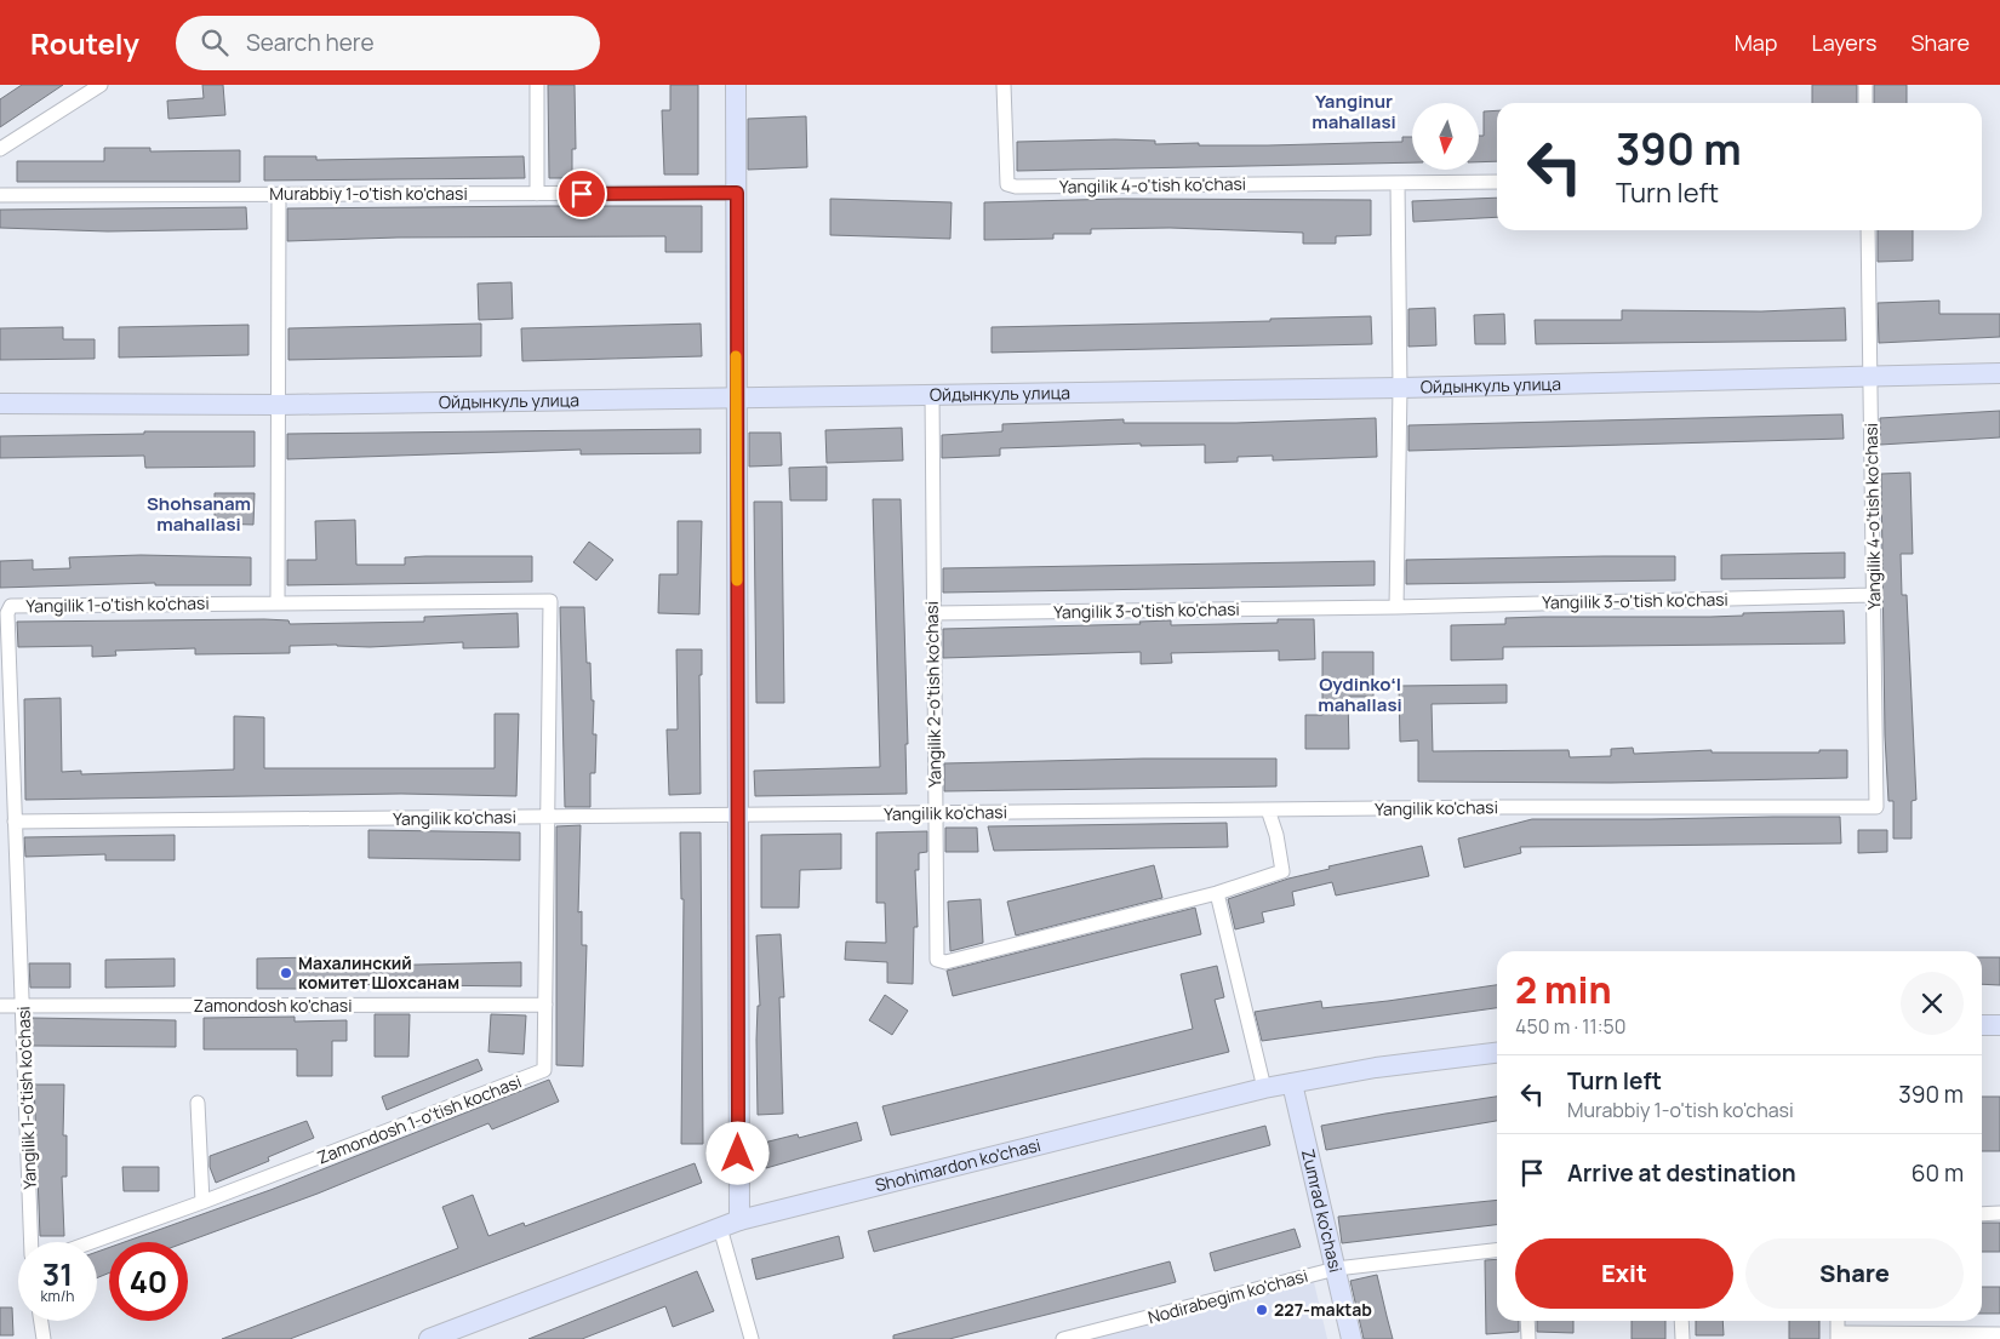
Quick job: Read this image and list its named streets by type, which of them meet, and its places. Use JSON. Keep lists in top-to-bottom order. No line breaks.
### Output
{"streets":{"street":["Yangilik 4-o'tish ko'chasi","Murabbiy 1-o'tish ko'chasi","Ойдынкуль улица","Yangilik 3-o'tish ko'chasi","Yangilik 1-o'tish ko'chasi","Yangilik 2-o'tish ko'chasi","Yangilik ko'chasi","Zamondosh ko'chasi","Zamondosh 1-o'tish kochasi","Shohimardon ko'chasi","Zumrad ko'chasi","Nodirabegim ko'chasi"]},"crossings":[["Yangilik 4-o'tish ko'chasi","Ойдынкуль улица"],["Yangilik 4-o'tish ko'chasi","Yangilik 3-o'tish ko'chasi"],["Yangilik 4-o'tish ko'chasi","Yangilik ko'chasi"],["Ойдынкуль улица","Yangilik 2-o'tish ko'chasi"],["Yangilik 3-o'tish ko'chasi","Yangilik 2-o'tish ko'chasi"],["Yangilik 1-o'tish ko'chasi","Yangilik ko'chasi"],["Yangilik 1-o'tish ko'chasi","Zamondosh ko'chasi"],["Yangilik 1-o'tish ko'chasi","Zamondosh 1-o'tish kochasi"],["Yangilik 2-o'tish ko'chasi","Yangilik ko'chasi"],["Yangilik ko'chasi","Zamondosh 1-o'tish kochasi"],["Zamondosh ko'chasi","Zamondosh 1-o'tish kochasi"],["Shohimardon ko'chasi","Zumrad ko'chasi"],["Zumrad ko'chasi","Nodirabegim ko'chasi"]],"districts":["Yanginur mahallasi","Shohsanam mahallasi","Oydinkoʻl mahallasi"],"places":["Махалинский комитет Шохcанам","227-maktab"],"north":"bottom","page":{"header":"Routely","search":"Search here","nav":["Map","Layers","Share"],"turn":["390 m","Turn left"],"heading":["2 min","450 m · 11:50"],"list":[{"name":"Turn left","note":"Murabbiy 1-o'tish ko'chasi","value":"390 m"},{"name":"Arrive at destination","value":"60 m"}],"buttons":["Exit","Share"],"speed":"31 km/h","limit":"40"}}
